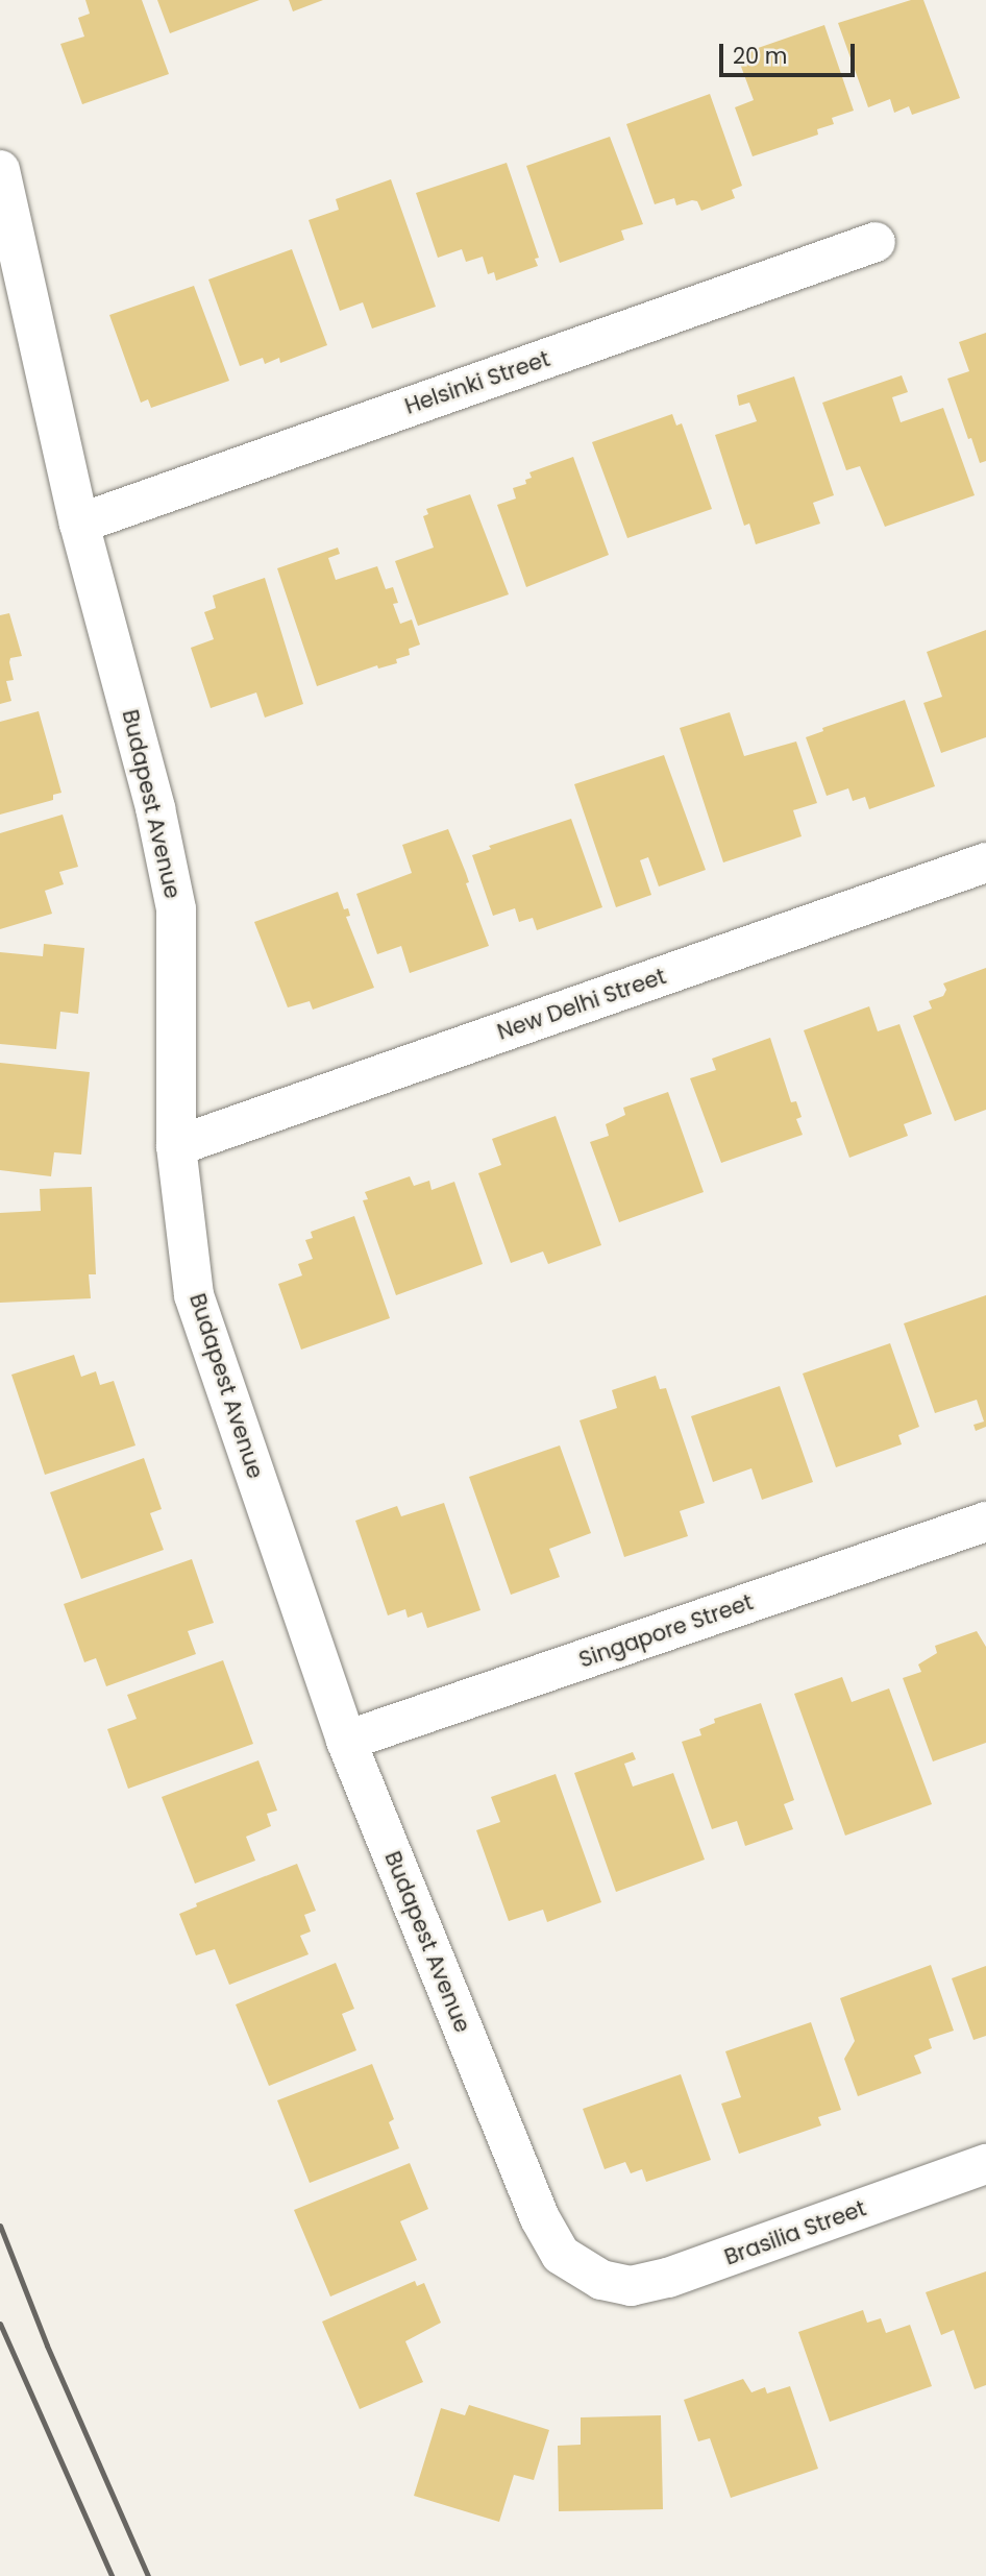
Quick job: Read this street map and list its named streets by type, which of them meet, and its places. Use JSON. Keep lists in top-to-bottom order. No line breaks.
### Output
{"streets":{"street":["Helsinki Street","Budapest Avenue","New Delhi Street","Singapore Street","Brasilia Street"]},"crossings":[["Helsinki Street","Budapest Avenue"],["Budapest Avenue","New Delhi Street"],["Budapest Avenue","Singapore Street"],["Budapest Avenue","Brasilia Street"]],"scale_bar":"20 m"}
